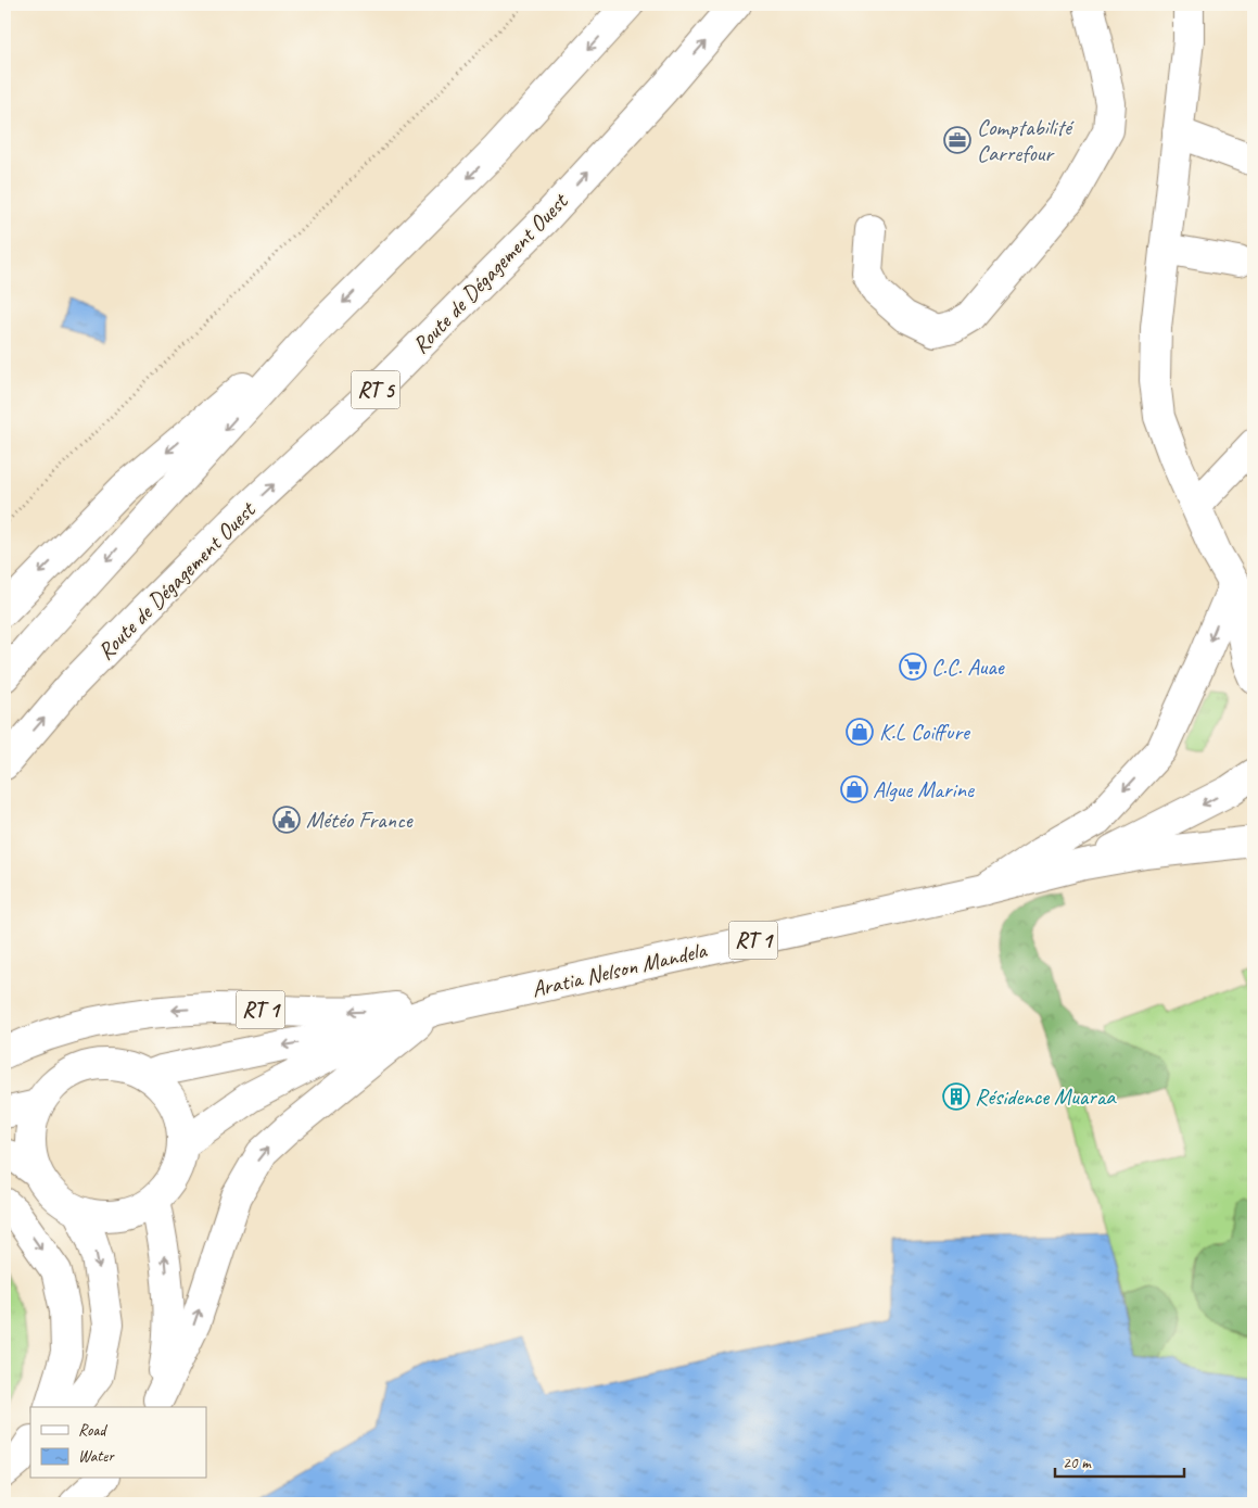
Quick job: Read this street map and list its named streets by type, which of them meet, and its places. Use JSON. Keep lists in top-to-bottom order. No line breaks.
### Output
{"streets":{"main road":["Route de Dégagement Ouest","RT 5","RT 1","Aratia Nelson Mandela"]},"crossings":[["RT 1","Aratia Nelson Mandela"]],"places":{"office":["Comptabilité Carrefour"],"supermarket":["C.C. Auae"],"shop":["K.L Coiffure","Algue Marine"],"public building":["Météo France"],"building":["Résidence Muaraa"]},"legend":["Road","Water"],"scale_bar":"20 m"}
